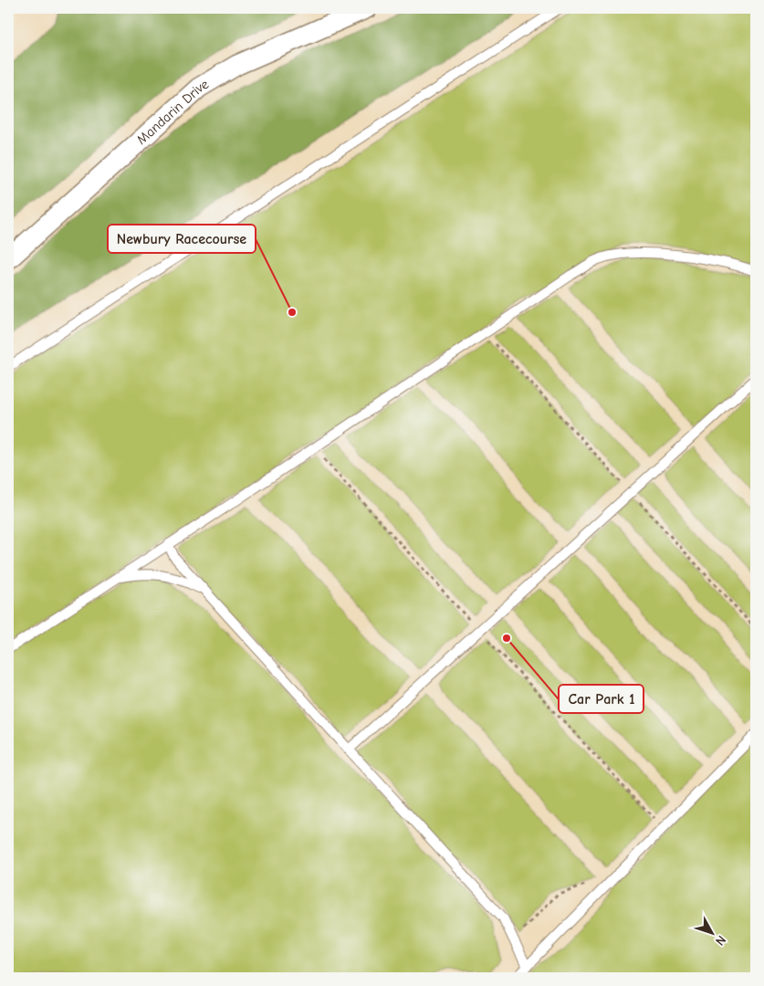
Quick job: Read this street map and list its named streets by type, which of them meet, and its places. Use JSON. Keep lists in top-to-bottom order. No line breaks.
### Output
{"streets":{"street":["Mandarin Drive"]},"places":["Newbury Racecourse","Car Park 1"],"north":"bottom right"}
